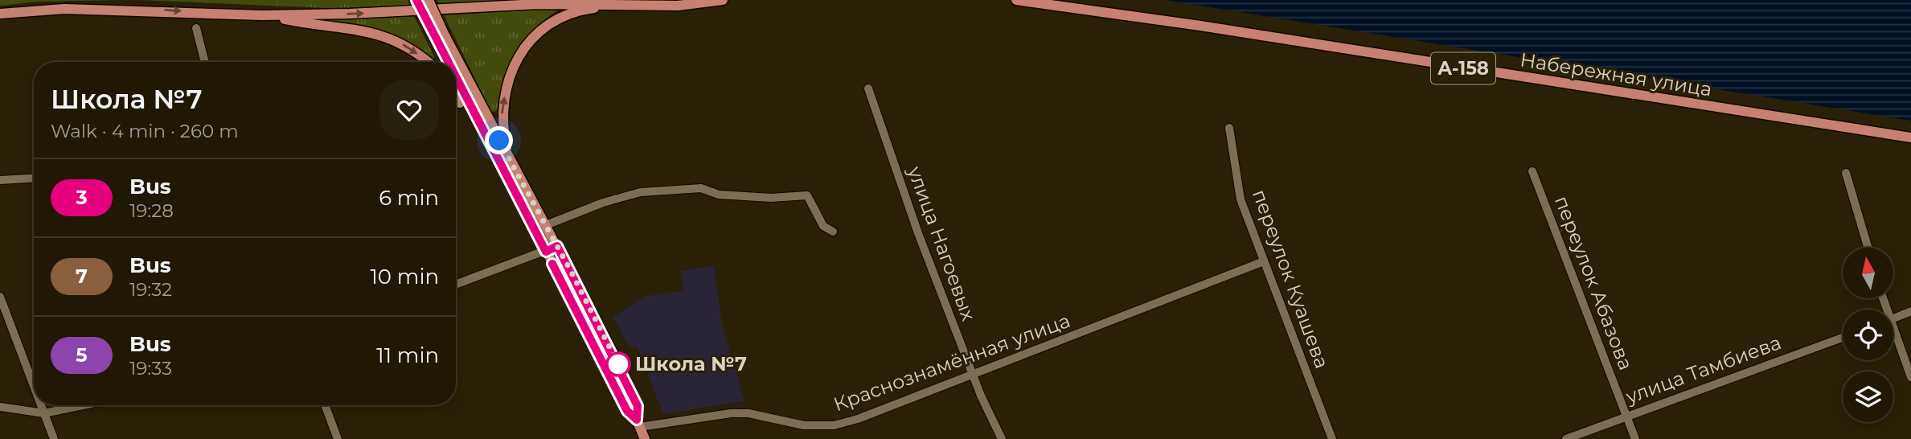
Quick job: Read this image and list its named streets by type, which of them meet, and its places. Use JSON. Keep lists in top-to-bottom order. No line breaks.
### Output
{"streets":{"main road":["А-158","Набережная улица"],"street":["улица Нагоевых","переулок Куашева","переулок Абазова","Краснознамённая улица","улица Тамбиева"]},"crossings":[["улица Нагоевых","Краснознамённая улица"],["переулок Куашева","Краснознамённая улица"],["переулок Абазова","улица Тамбиева"]],"places":["Школа №7"],"lines":["bus line 3"],"north":"top","page":{"heading":["Школа №7","Walk · 4 min · 260 m"],"list":[{"mark":"3","name":"Bus","note":"19:28","value":"6 min"},{"mark":"7","name":"Bus","note":"19:32","value":"10 min"},{"mark":"5","name":"Bus","note":"19:33","value":"11 min"}]}}
